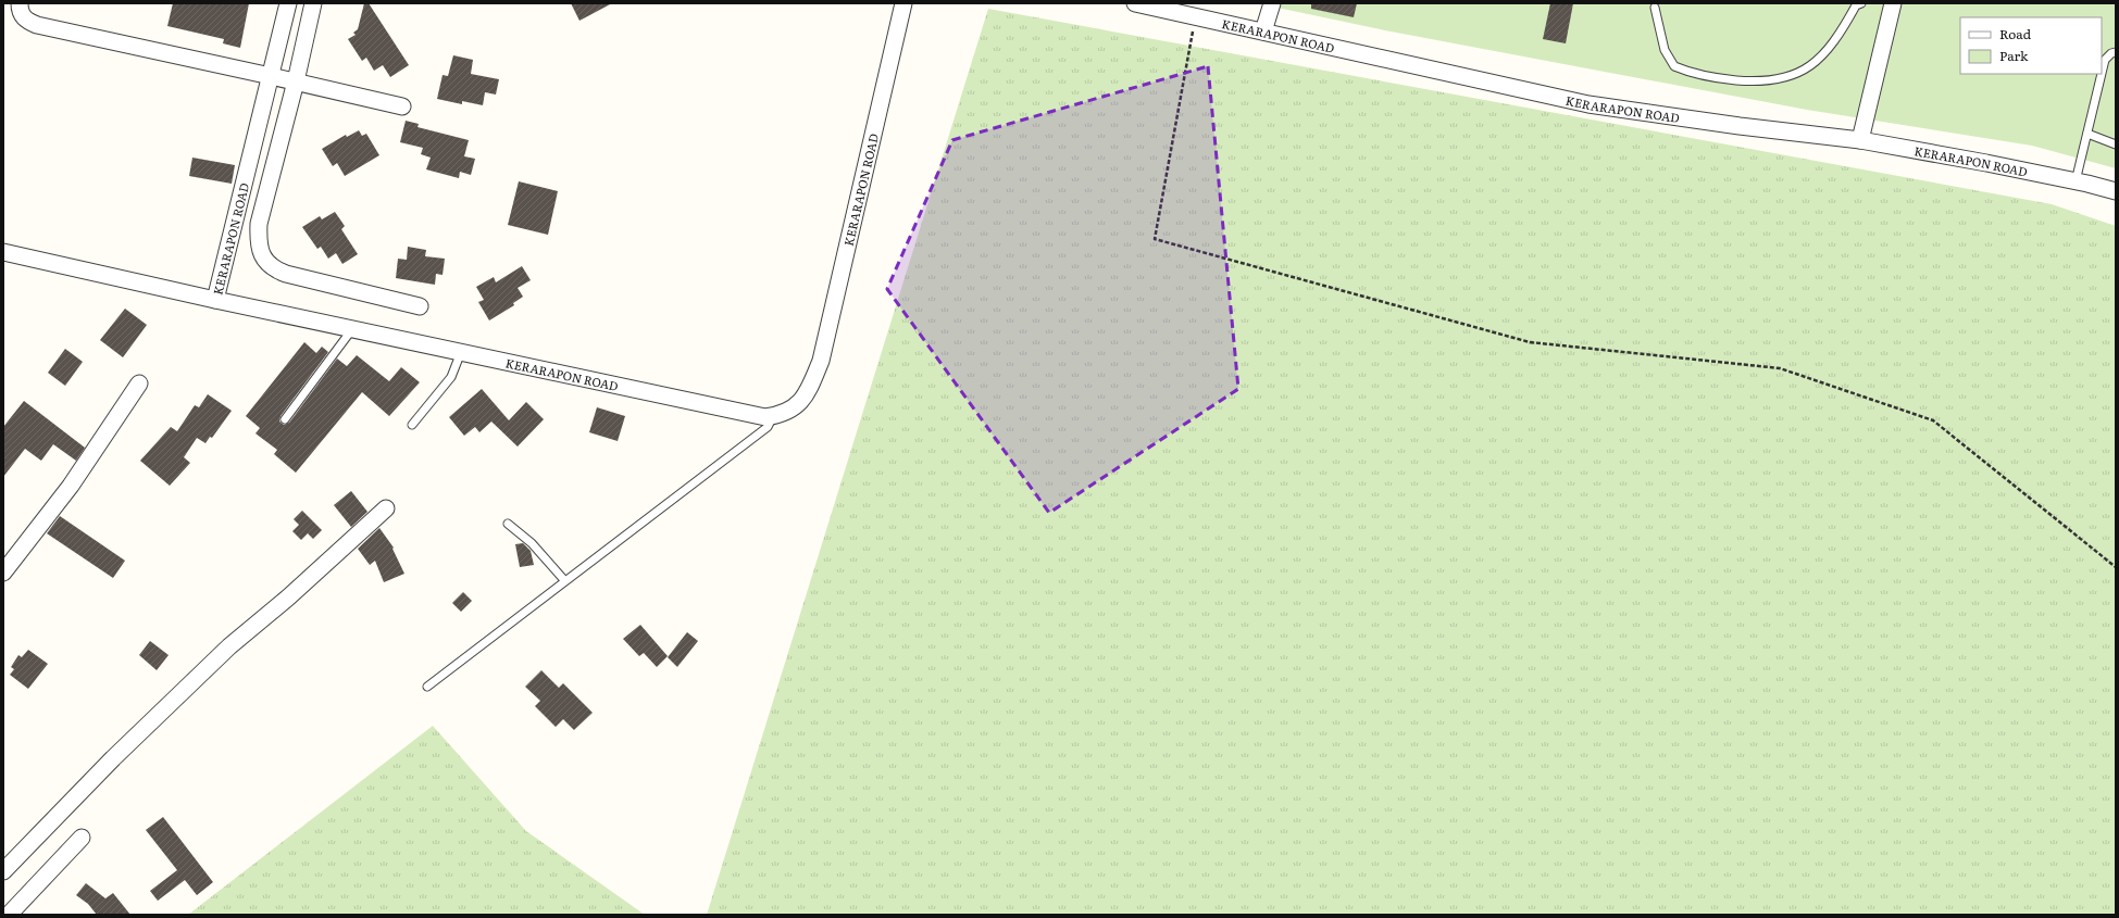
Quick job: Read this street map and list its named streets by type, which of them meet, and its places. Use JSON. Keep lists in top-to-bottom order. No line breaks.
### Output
{"streets":{"street":["KERARAPON ROAD"]},"legend":["Road","Park"]}
